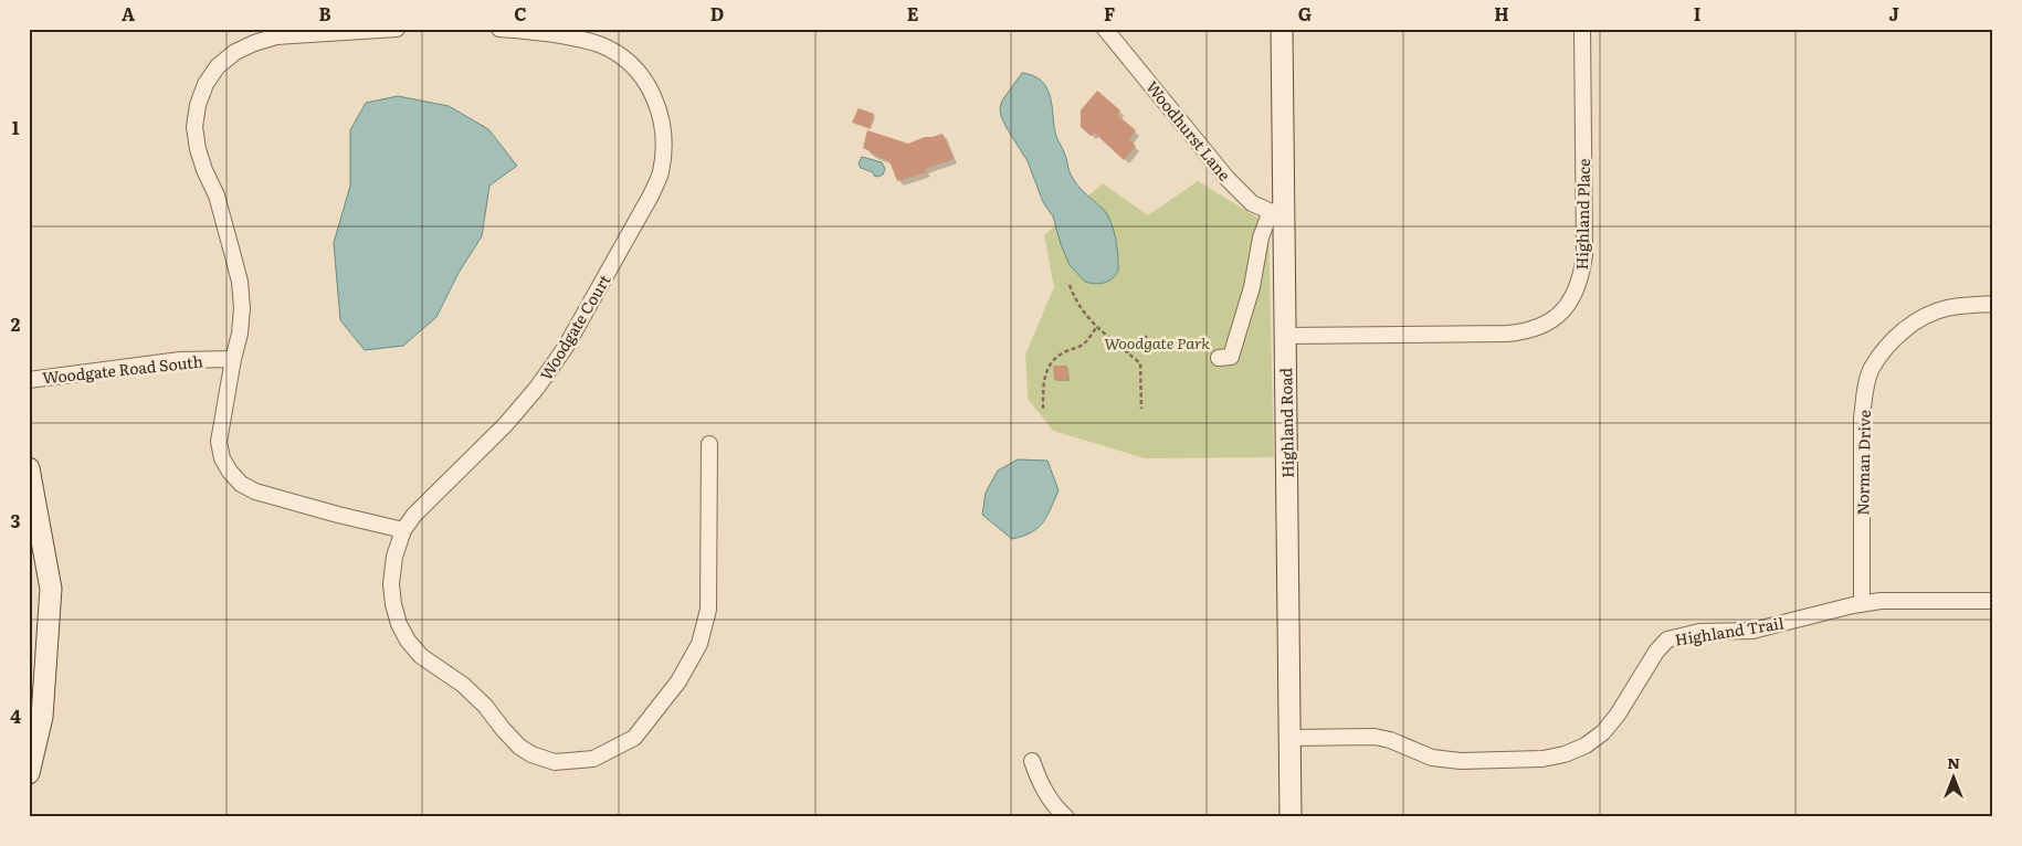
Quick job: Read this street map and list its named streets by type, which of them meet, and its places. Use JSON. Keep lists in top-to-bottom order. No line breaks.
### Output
{"streets":{"street":["Woodhurst Lane","Highland Place","Woodgate Court","Woodgate Road South","Highland Road","Norman Drive","Highland Trail"]},"crossings":[["Woodhurst Lane","Highland Road"],["Highland Place","Highland Road"],["Highland Road","Highland Trail"],["Norman Drive","Highland Trail"]],"parks":["Woodgate Park"],"north":"top","grid":{"columns":["A","B","C","D","E","F","G","H","I","J"],"rows":["1","2","3","4"]}}
